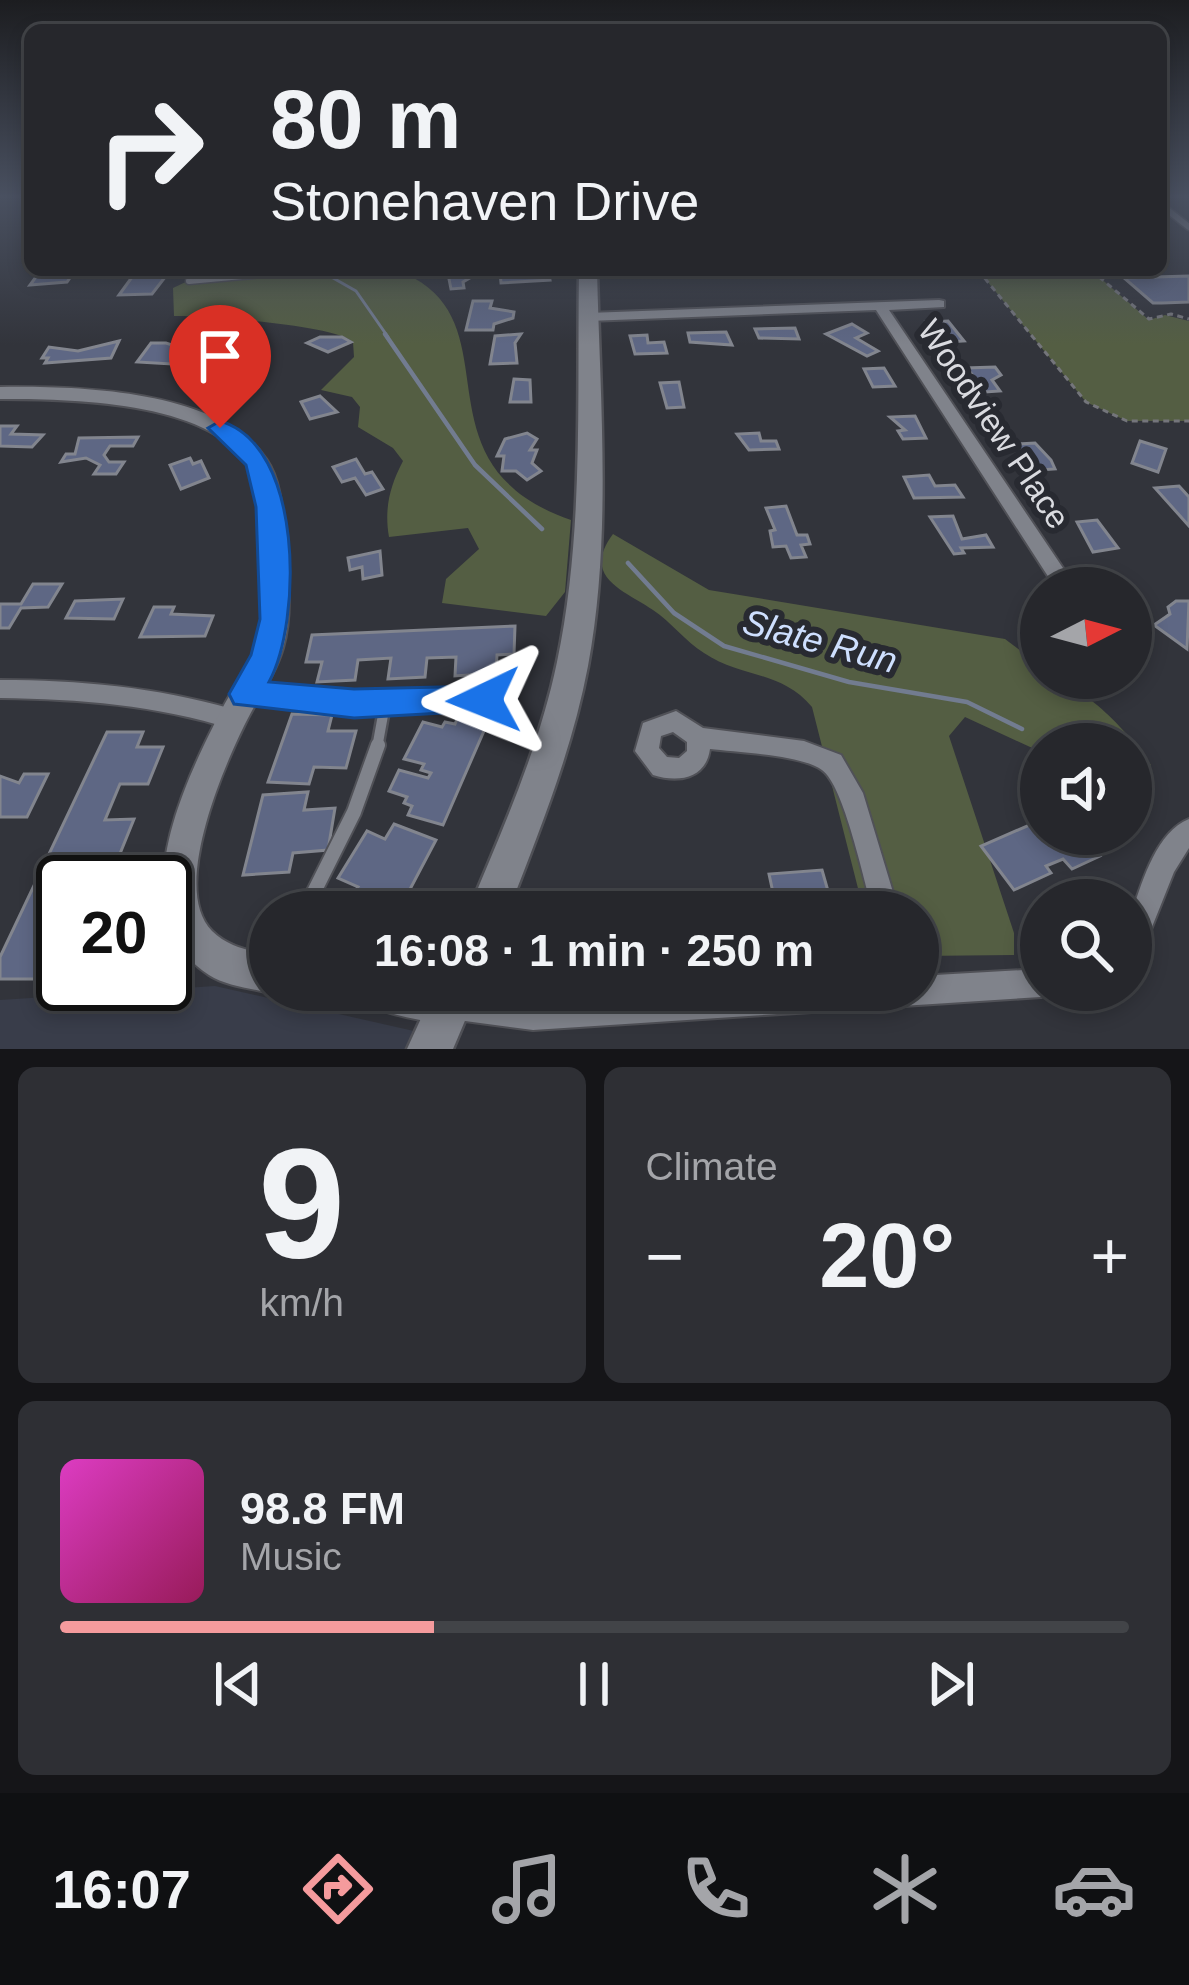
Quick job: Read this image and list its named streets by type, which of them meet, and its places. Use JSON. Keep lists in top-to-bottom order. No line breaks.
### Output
{"streets":{"street":["Woodview Place"]},"water":["Slate Run"],"north":"right","page":{"turn":["80 m","Stonehaven Drive"],"limit":"20","trip":"16:08 · 1 min · 250 m","tile":[["9","km/h"],"Climate"],"heat":["−","20°","+"],"song":["98.8 FM","Music"],"tabs":"16:07"}}
